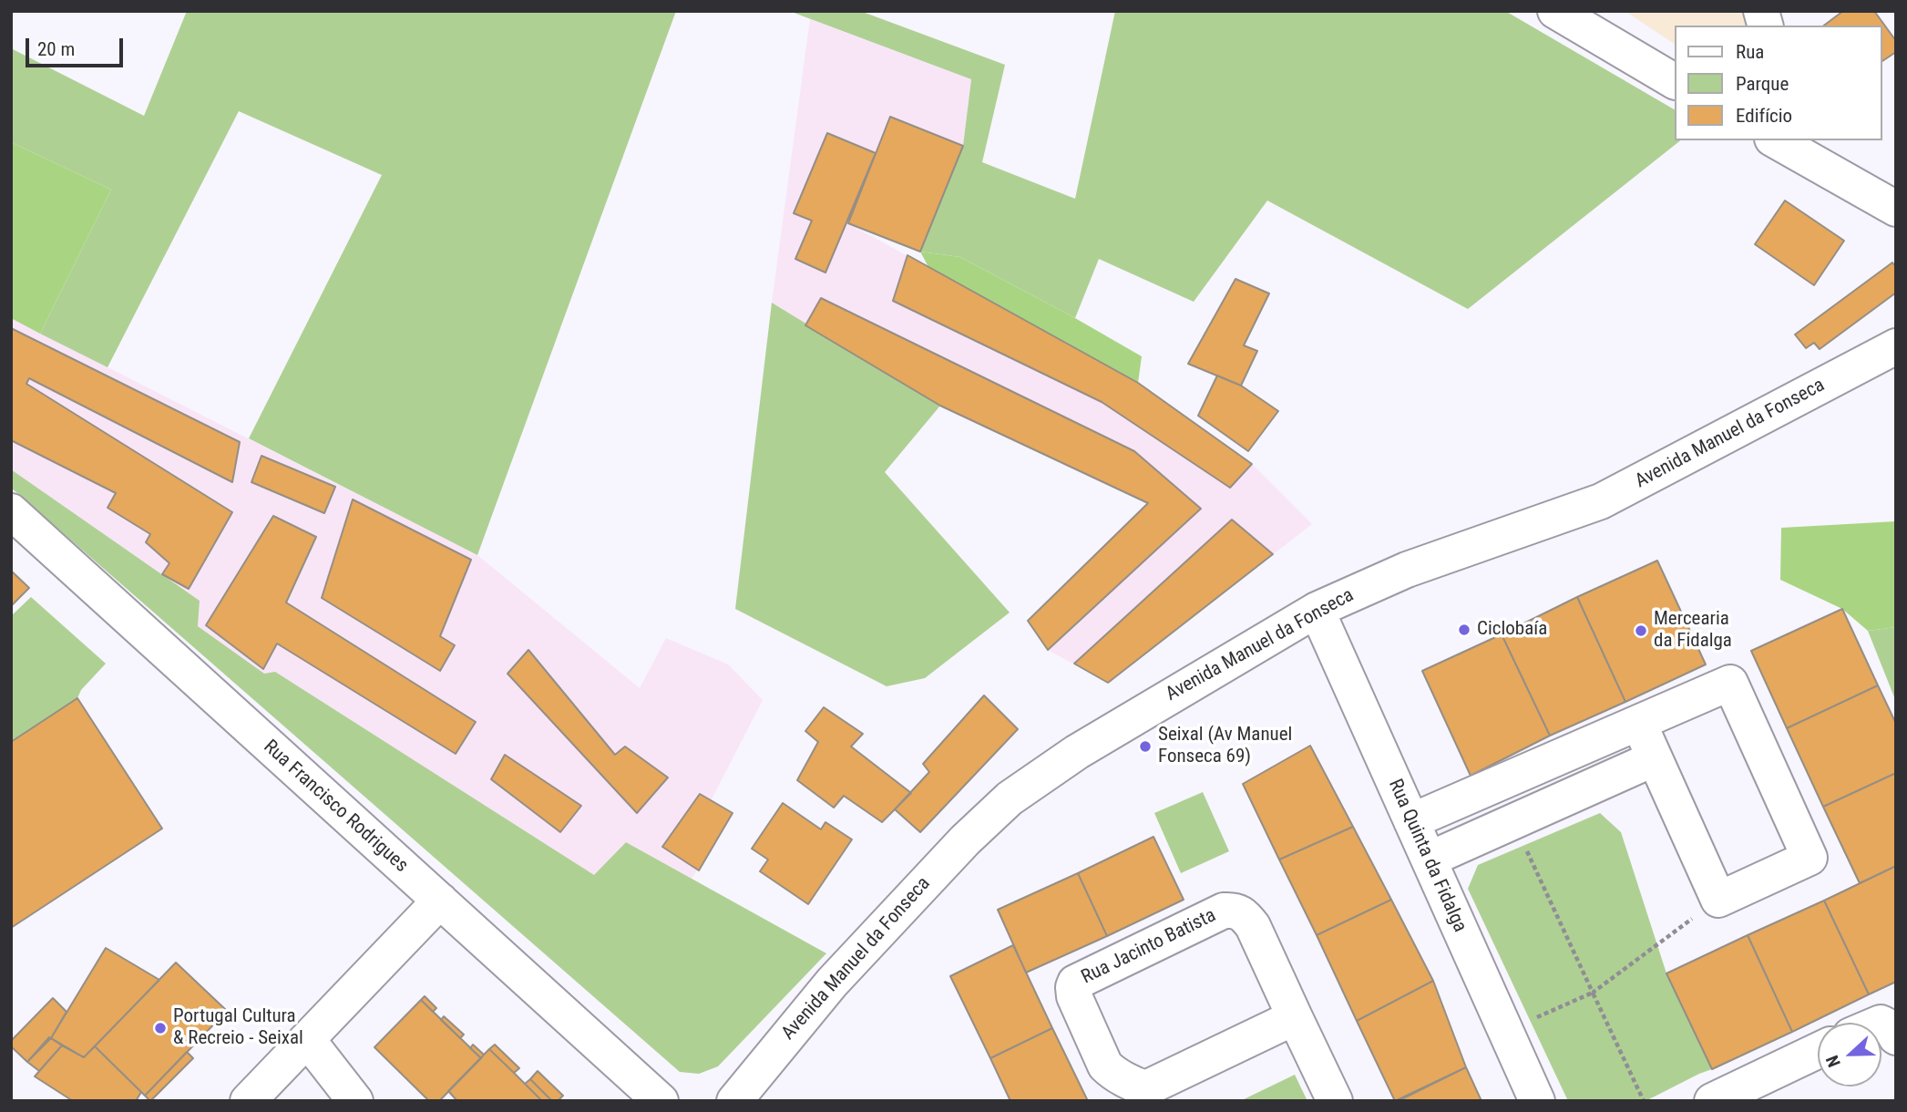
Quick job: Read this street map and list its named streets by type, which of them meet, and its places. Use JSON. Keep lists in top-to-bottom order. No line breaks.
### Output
{"streets":{"street":["Avenida Manuel da Fonseca","Rua Francisco Rodrigues","Rua Quinta da Fidalga","Rua Jacinto Batista"]},"crossings":[["Avenida Manuel da Fonseca","Rua Quinta da Fidalga"]],"places":["Ciclobaía","Mercearia da Fidalga","Seixal (Av Manuel Fonseca 69)","Portugal Cultura & Recreio - Seixal"],"legend":["Rua","Parque","Edifício"],"scale_bar":"20 m","north":"left"}
